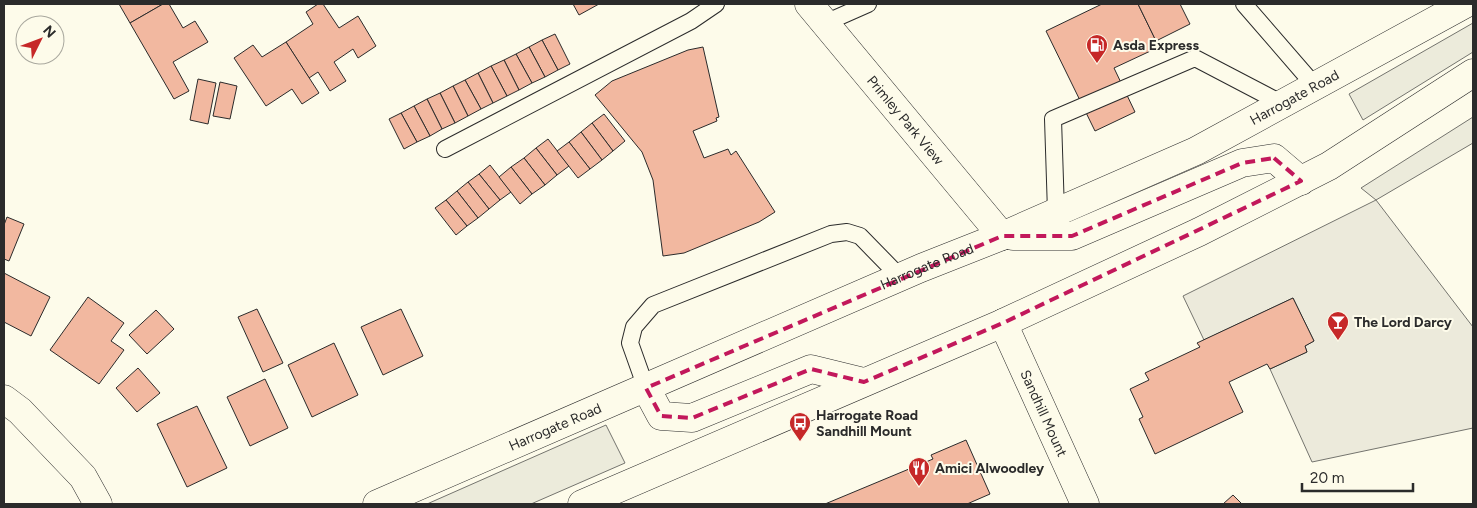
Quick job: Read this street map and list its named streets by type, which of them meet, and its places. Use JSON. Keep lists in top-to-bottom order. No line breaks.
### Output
{"streets":{"main road":["Harrogate Road","Primley Park View","Sandhill Mount"]},"crossings":[["Harrogate Road","Primley Park View"]],"places":{"fuel station":["Asda Express"],"bar":["The Lord Darcy"],"bus stop":["Harrogate Road Sandhill Mount"],"restaurant":["Amici Alwoodley"]},"scale_bar":"20 m","north":"top right"}
